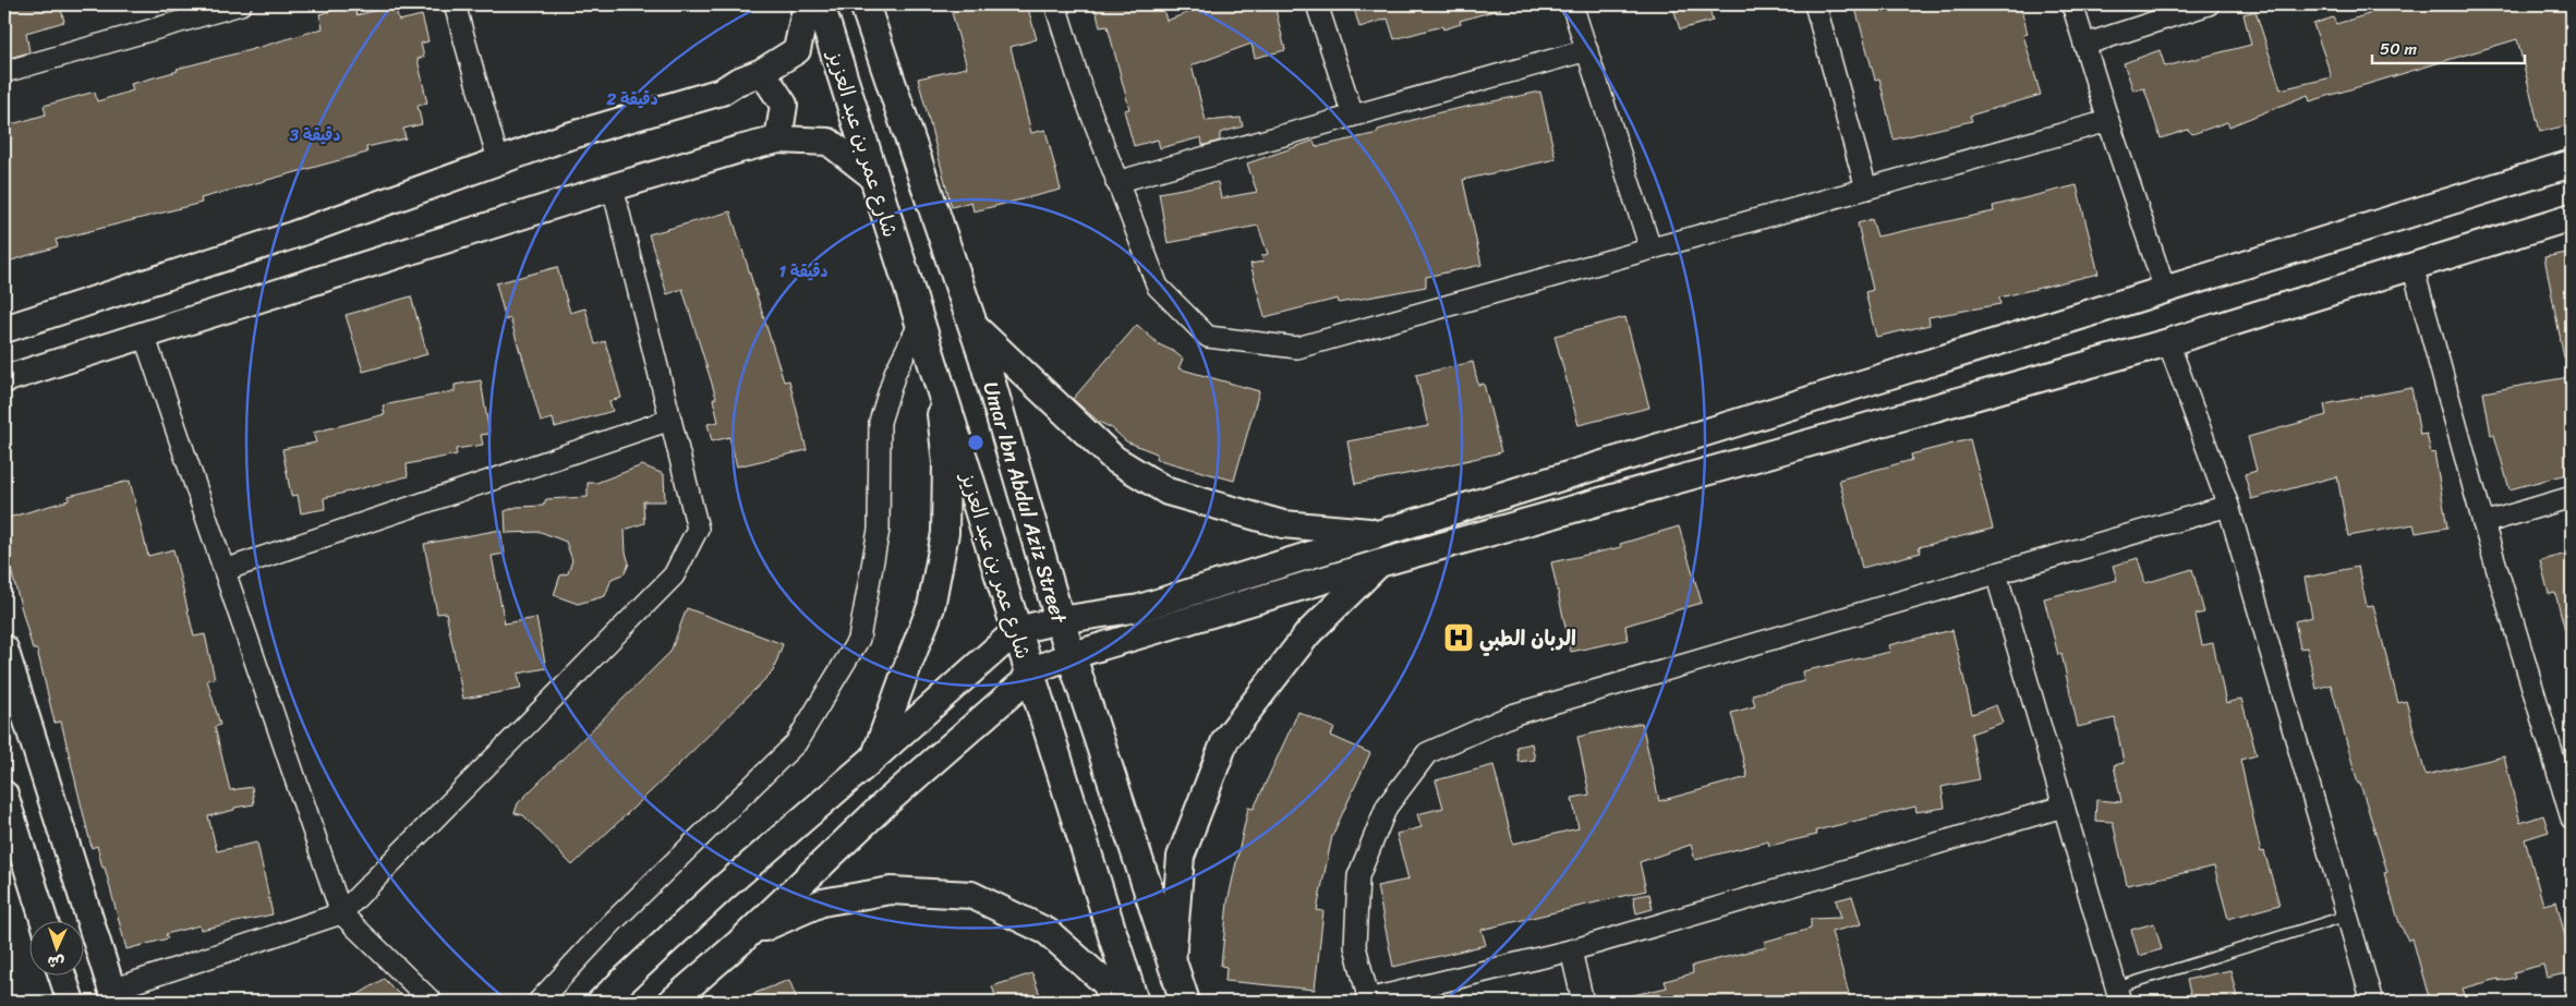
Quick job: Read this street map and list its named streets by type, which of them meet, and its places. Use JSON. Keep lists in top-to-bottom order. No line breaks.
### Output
{"streets":{"main road":["شارع عمر بن عبد العزيز","Umar Ibn Abdul Aziz Street"]},"places":{"hospital":["الربان الطبي"]},"scale_bar":"50 m","north":"bottom","rings":["2 دقيقة","3 دقيقة","1 دقيقة"]}
